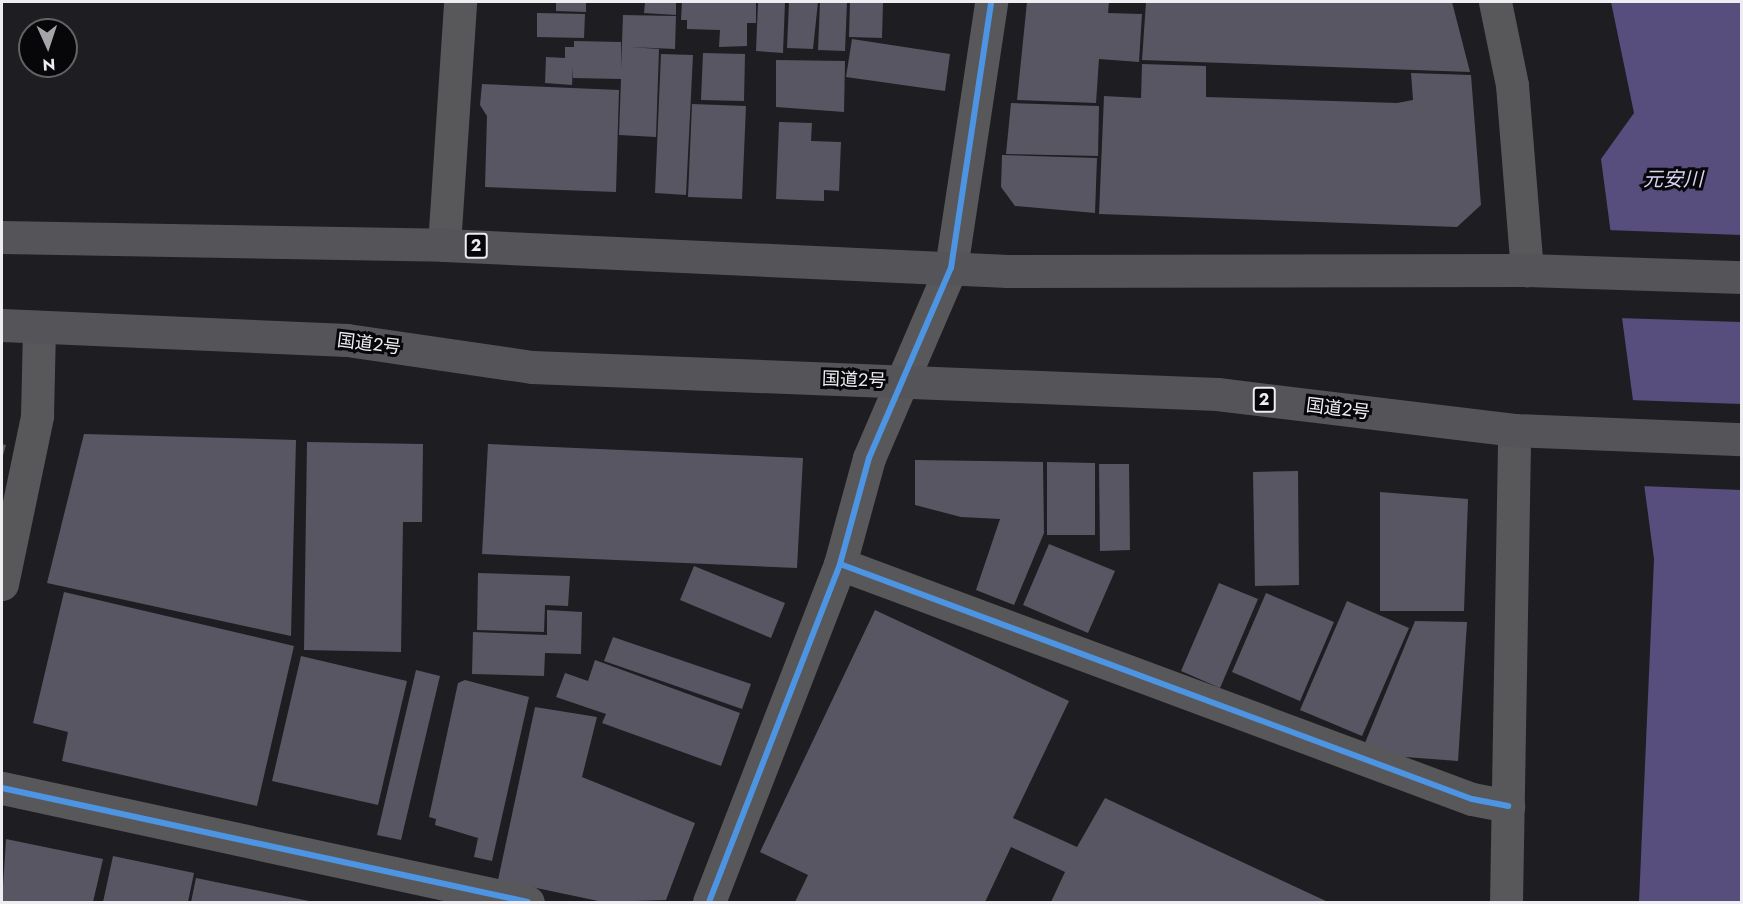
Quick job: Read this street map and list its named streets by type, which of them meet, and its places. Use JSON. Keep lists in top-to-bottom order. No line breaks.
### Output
{"streets":{"highway":["2","国道2号"]},"water":["元安川"],"north":"bottom"}
